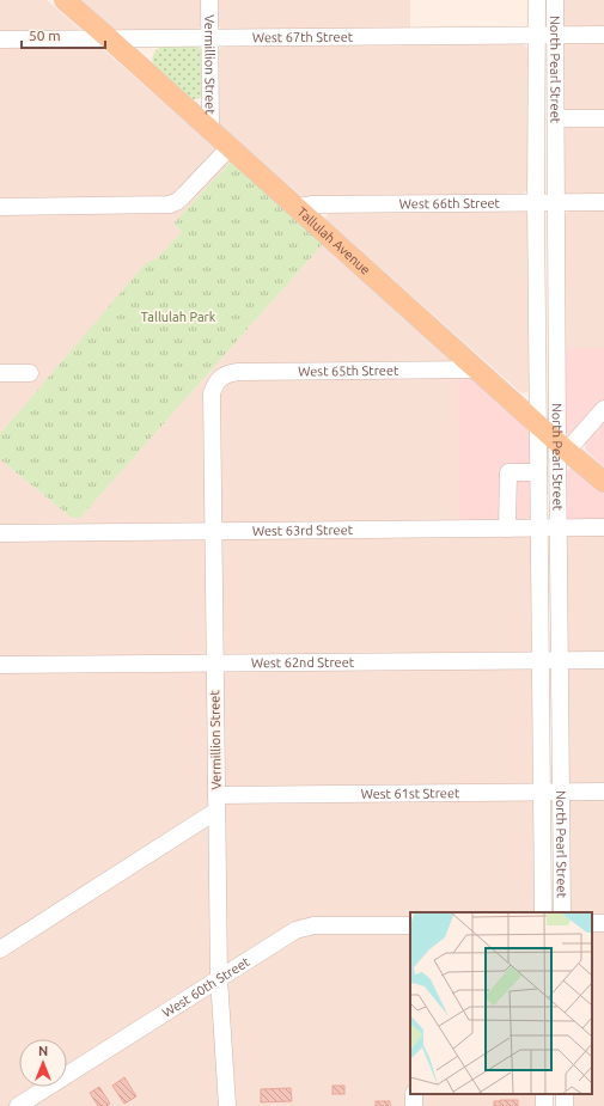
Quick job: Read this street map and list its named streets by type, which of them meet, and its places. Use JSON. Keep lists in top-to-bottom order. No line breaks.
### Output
{"streets":{"main road":["Tallulah Avenue"],"street":["West 67th Street","Vermillion Street","North Pearl Street","West 66th Street","West 65th Street","West 63rd Street","West 62nd Street","West 61st Street","West 60th Street"]},"crossings":[["West 67th Street","Vermillion Street"],["West 67th Street","North Pearl Street"],["West 67th Street","Tallulah Avenue"],["Vermillion Street","Tallulah Avenue"],["Vermillion Street","West 65th Street"],["Vermillion Street","West 63rd Street"],["Vermillion Street","West 62nd Street"],["Vermillion Street","West 61st Street"],["Vermillion Street","West 60th Street"],["North Pearl Street","West 66th Street"],["North Pearl Street","Tallulah Avenue"],["North Pearl Street","West 63rd Street"],["North Pearl Street","West 62nd Street"],["North Pearl Street","West 61st Street"],["West 66th Street","Tallulah Avenue"],["Tallulah Avenue","West 65th Street"]],"parks":["Tallulah Park"],"scale_bar":"50 m","north":"top"}
